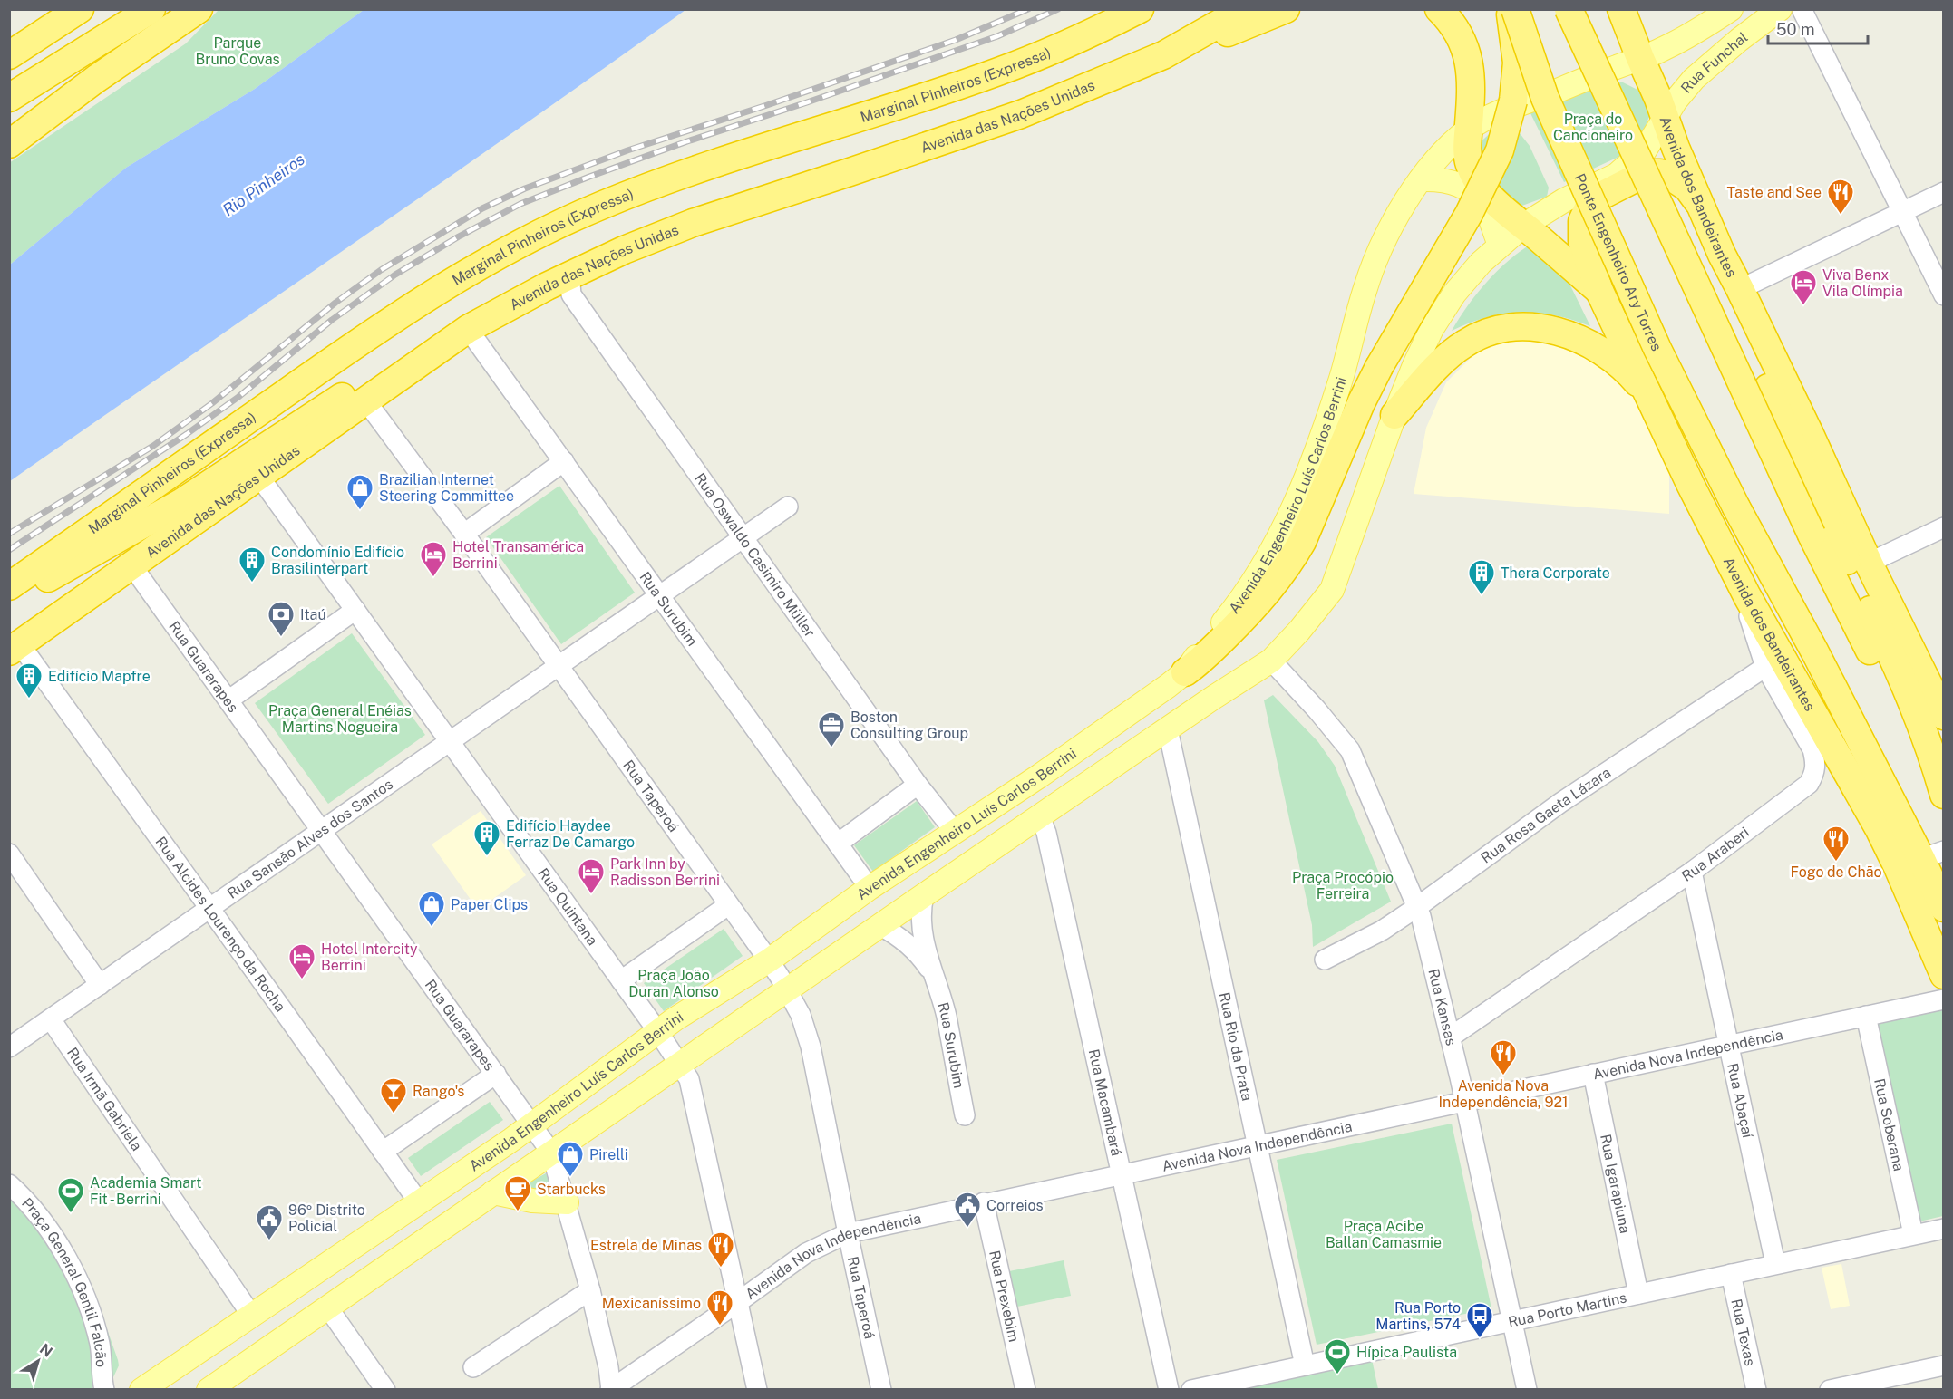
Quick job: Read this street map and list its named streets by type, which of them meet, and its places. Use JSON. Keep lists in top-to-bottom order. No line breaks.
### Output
{"streets":{"highway":["Marginal Pinheiros (Expressa)","Avenida das Nações Unidas","Avenida dos Bandeirantes","Ponte Engenheiro Ary Torres"],"main road":["Rua Funchal","Avenida Engenheiro Luís Carlos Berrini"],"street":["Rua Oswaldo Casimiro Müller","Rua Surubim","Rua Guararapes","Rua Taperoá","Rua Rosa Gaeta Lázara","Rua Sansão Alves dos Santos","Rua Araberi","Rua Quintana","Rua Alcides Lourenço da Rocha","Rua Kansas","Rua Rio da Prata","Avenida Nova Independência","Rua Irmã Gabriela","Rua Abaçaí","Rua Macambará","Rua Soberana","Rua Igarapiuna","Praça General Gentil Falcão","Rua Prexebim","Rua Porto Martins","Rua Texas"]},"crossings":[["Rua Funchal","Avenida dos Bandeirantes"],["Rua Funchal","Avenida Engenheiro Luís Carlos Berrini"],["Avenida das Nações Unidas","Rua Oswaldo Casimiro Müller"],["Avenida das Nações Unidas","Rua Surubim"],["Avenida das Nações Unidas","Rua Guararapes"],["Avenida das Nações Unidas","Rua Taperoá"],["Avenida das Nações Unidas","Rua Quintana"],["Avenida das Nações Unidas","Rua Alcides Lourenço da Rocha"],["Avenida dos Bandeirantes","Ponte Engenheiro Ary Torres"],["Avenida dos Bandeirantes","Rua Araberi"],["Avenida Engenheiro Luís Carlos Berrini","Rua Oswaldo Casimiro Müller"],["Avenida Engenheiro Luís Carlos Berrini","Rua Surubim"],["Avenida Engenheiro Luís Carlos Berrini","Rua Guararapes"],["Avenida Engenheiro Luís Carlos Berrini","Rua Taperoá"],["Avenida Engenheiro Luís Carlos Berrini","Rua Quintana"],["Avenida Engenheiro Luís Carlos Berrini","Rua Alcides Lourenço da Rocha"],["Avenida Engenheiro Luís Carlos Berrini","Rua Irmã Gabriela"],["Rua Oswaldo Casimiro Müller","Rua Sansão Alves dos Santos"],["Rua Surubim","Rua Sansão Alves dos Santos"],["Rua Guararapes","Rua Sansão Alves dos Santos"],["Rua Guararapes","Avenida Nova Independência"],["Rua Taperoá","Rua Sansão Alves dos Santos"],["Rua Taperoá","Avenida Nova Independência"],["Rua Rosa Gaeta Lázara","Rua Araberi"],["Rua Rosa Gaeta Lázara","Rua Kansas"],["Rua Sansão Alves dos Santos","Rua Quintana"],["Rua Sansão Alves dos Santos","Rua Alcides Lourenço da Rocha"],["Rua Sansão Alves dos Santos","Rua Irmã Gabriela"],["Rua Araberi","Rua Kansas"],["Rua Araberi","Rua Abaçaí"],["Rua Quintana","Avenida Nova Independência"],["Rua Kansas","Avenida Nova Independência"],["Rua Kansas","Rua Porto Martins"],["Rua Rio da Prata","Avenida Nova Independência"],["Rua Rio da Prata","Rua Porto Martins"],["Avenida Nova Independência","Rua Abaçaí"],["Avenida Nova Independência","Rua Macambará"],["Avenida Nova Independência","Rua Soberana"],["Avenida Nova Independência","Rua Igarapiuna"],["Avenida Nova Independência","Rua Prexebim"],["Rua Abaçaí","Rua Porto Martins"],["Rua Soberana","Rua Porto Martins"],["Rua Igarapiuna","Rua Porto Martins"],["Rua Porto Martins","Rua Texas"]],"water":["Rio Pinheiros"],"parks":["Parque Bruno Covas","Praça do Cancioneiro","Praça General Enéias Martins Nogueira","Praça Procópio Ferreira","Praça João Duran Alonso","Praça Acibe Ballan Camasmie"],"places":{"restaurant":["Taste and See","Fogo de Chão","Avenida Nova Independência, 921","Estrela de Minas","Mexicaníssimo"],"hotel":["Viva Benx Vila Olímpia","Hotel Transamérica Berrini","Park Inn by Radisson Berrini","Hotel Intercity Berrini"],"shop":["Brazilian Internet Steering Committee","Paper Clips","Pirelli"],"building":["Condomínio Edifício Brasilinterpart","Thera Corporate","Edifício Mapfre","Edifício Haydee Ferraz De Camargo"],"bank":["Itaú"],"office":["Boston Consulting Group"],"bar":["Rango's"],"cafe":["Starbucks"],"sports":["Academia Smart Fit - Berrini","Hípica Paulista"],"public building":["Correios","96º Distrito Policial"],"bus stop":["Rua Porto Martins, 574"]},"scale_bar":"50 m","north":"top right"}
